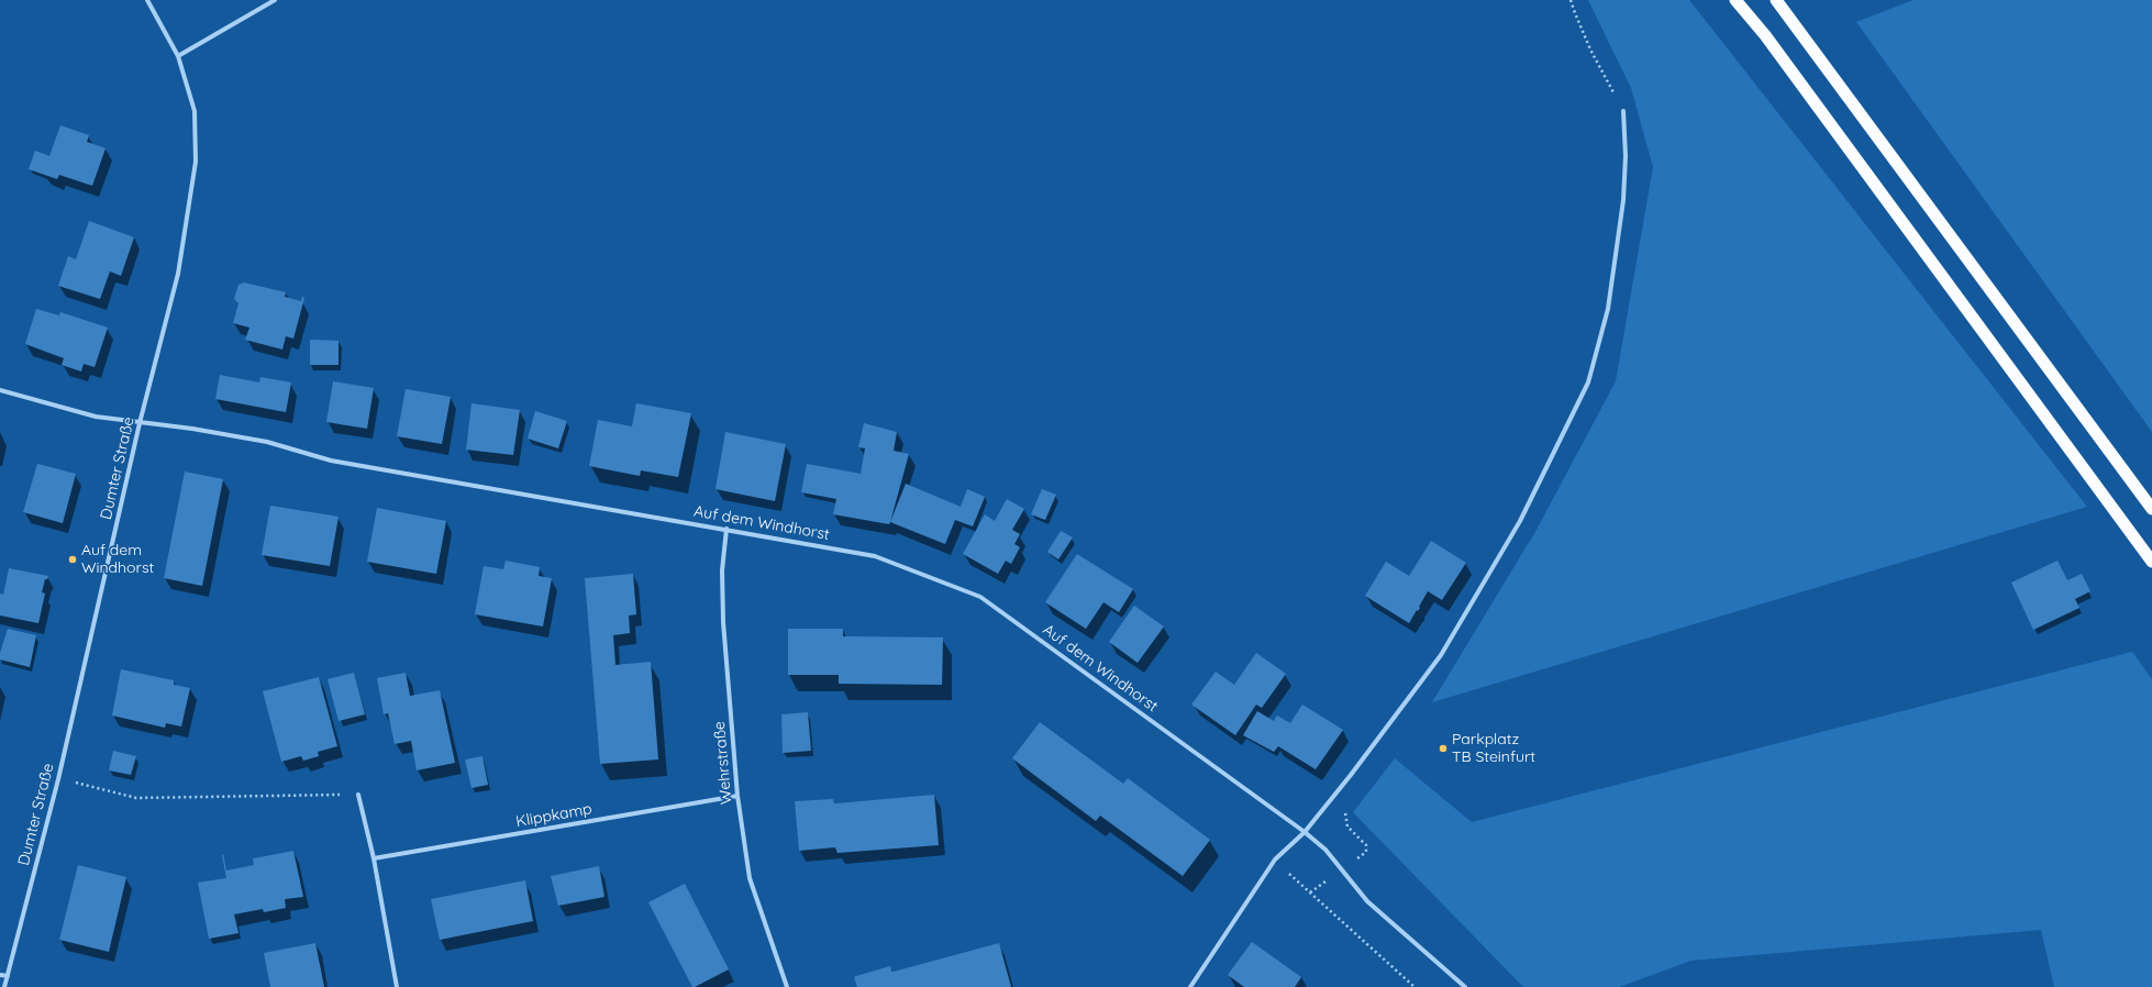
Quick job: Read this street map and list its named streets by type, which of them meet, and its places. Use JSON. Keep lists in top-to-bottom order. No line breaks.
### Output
{"streets":{"street":["Dumter Straße","Auf dem Windhorst","Wehrstraße","Klippkamp"]},"crossings":[["Dumter Straße","Auf dem Windhorst"],["Auf dem Windhorst","Wehrstraße"],["Wehrstraße","Klippkamp"]],"places":["Auf dem Windhorst","Parkplatz TB Steinfurt"]}
